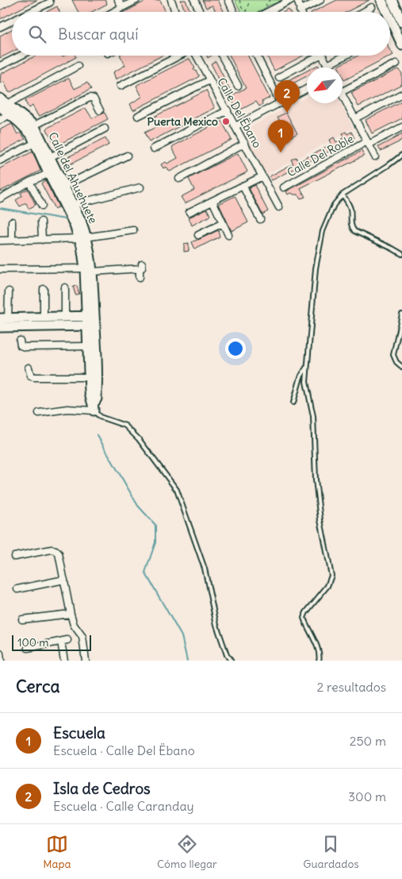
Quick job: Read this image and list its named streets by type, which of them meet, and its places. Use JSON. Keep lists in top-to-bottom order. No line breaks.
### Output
{"streets":{"street":["Calle Del Ëbano","Calle Del Roble","Calle del Ahuehuete"]},"places":["Puerta Mexico"],"scale_bar":"100 m","north":"bottom left","page":{"search":"Buscar aquí","pins":["2","1"],"scale":"100 m","heading":["Cerca","2 resultados"],"list":[{"mark":"1","name":"Escuela","note":"Escuela · Calle Del Ëbano","value":"250 m"},{"mark":"2","name":"Isla de Cedros","note":"Escuela · Calle Caranday","value":"300 m"}],"nav":["Mapa","Cómo llegar","Guardados"]}}
